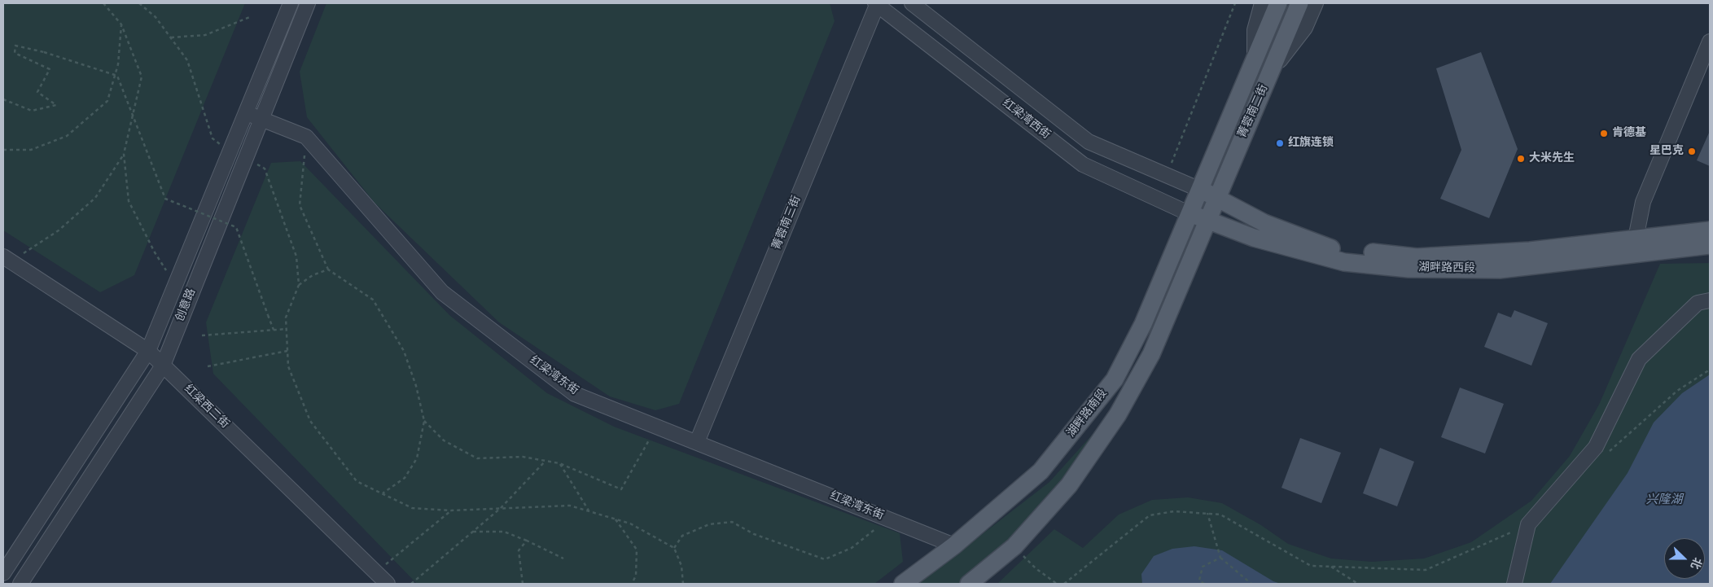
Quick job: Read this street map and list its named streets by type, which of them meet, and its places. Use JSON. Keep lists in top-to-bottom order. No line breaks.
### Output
{"streets":{"main road":["菁蓉南二街","湖畔路西段","湖畔路南段"],"street":["红梁湾西街","菁蓉南三街","创意路","红梁湾东街","红梁西二街"]},"crossings":[["菁蓉南二街","红梁湾西街"],["菁蓉南二街","湖畔路西段"],["菁蓉南二街","湖畔路南段"],["红梁湾西街","菁蓉南三街"],["红梁湾西街","湖畔路西段"],["红梁湾西街","湖畔路南段"],["菁蓉南三街","红梁湾东街"],["湖畔路西段","湖畔路南段"],["创意路","红梁湾东街"],["创意路","红梁西二街"],["红梁湾东街","湖畔路南段"]],"water":["兴隆湖"],"places":["肯德基","红旗连锁","星巴克","大米先生"],"north":"right"}
